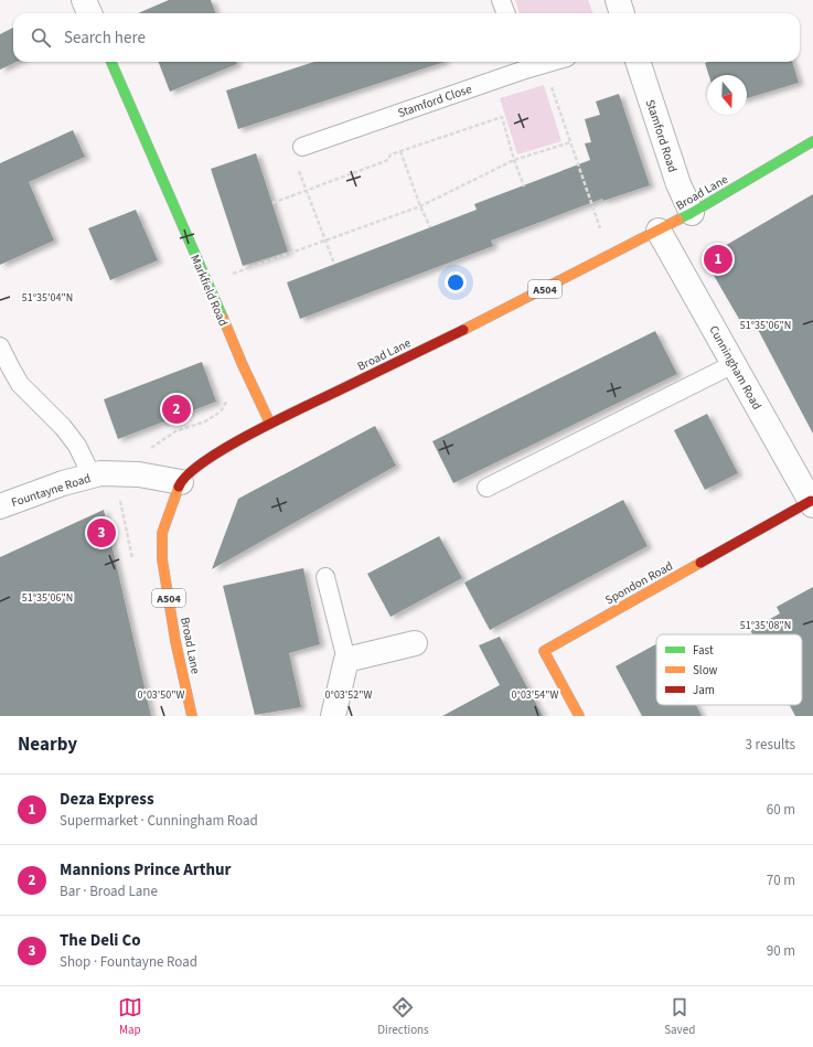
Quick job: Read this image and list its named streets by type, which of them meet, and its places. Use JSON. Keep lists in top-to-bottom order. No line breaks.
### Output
{"streets":{"main road":["Broad Lane","A504","Markfield Road","Spondon Road"],"street":["Stamford Road","Cunningham Road","Fountayne Road"],"lane":["Stamford Close"]},"crossings":[["Stamford Road","Broad Lane"],["Broad Lane","Markfield Road"],["Broad Lane","Cunningham Road"],["Broad Lane","Fountayne Road"],["Cunningham Road","Spondon Road"]],"legend":["Fast","Slow","Jam"],"north":"bottom","page":{"search":"Search here","pins":["1","2","3"],"heading":["Nearby","3 results"],"list":[{"mark":"1","name":"Deza Express","note":"Supermarket · Cunningham Road","value":"60 m"},{"mark":"2","name":"Mannions Prince Arthur","note":"Bar · Broad Lane","value":"70 m"},{"mark":"3","name":"The Deli Co","note":"Shop · Fountayne Road","value":"90 m"}],"nav":["Map","Directions","Saved"]},"coordinates":["51°35'04\"N","51°35'06\"N","51°35'08\"N","0°03'50\"W","0°03'52\"W","0°03'54\"W"]}
